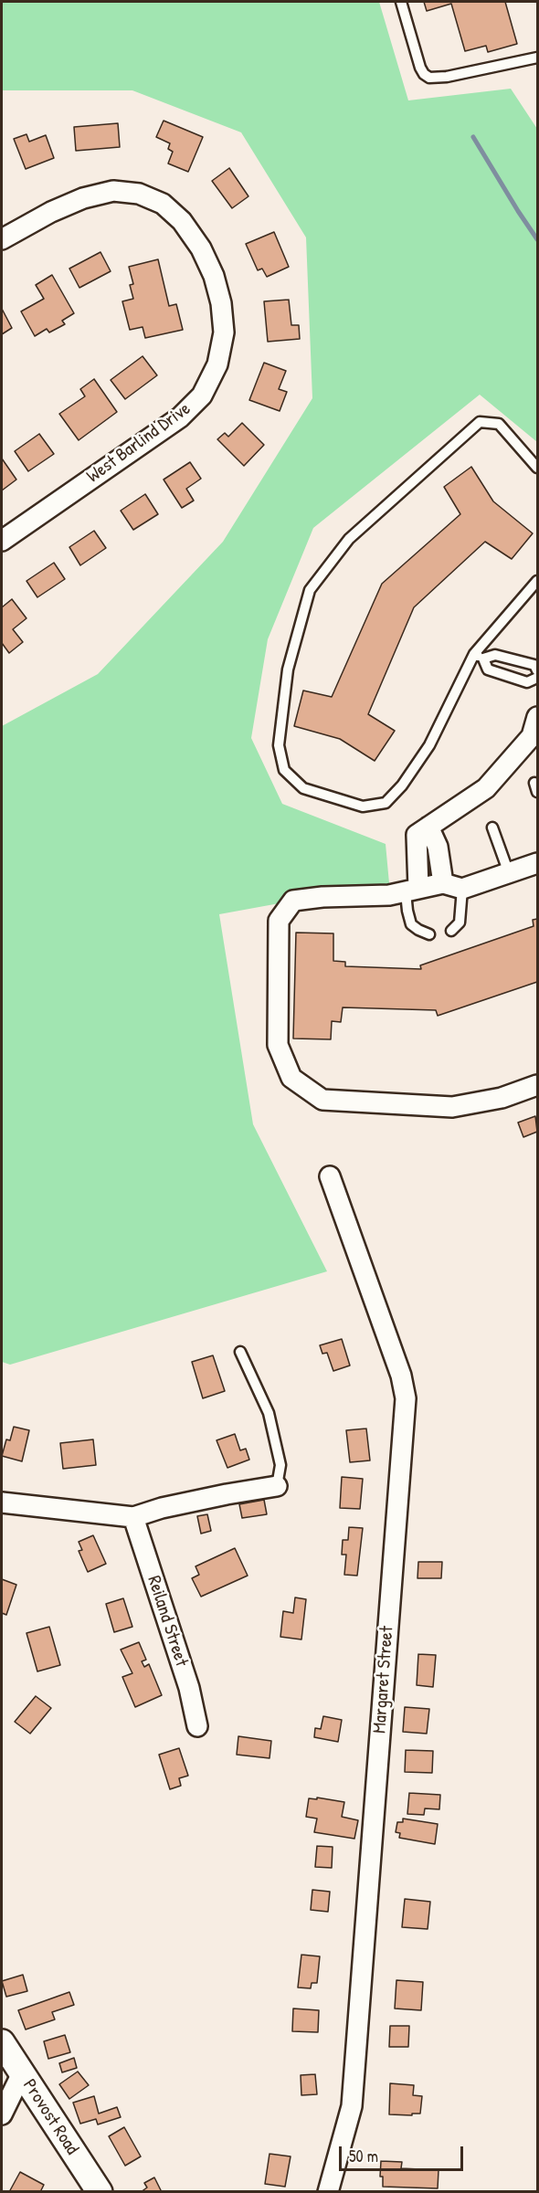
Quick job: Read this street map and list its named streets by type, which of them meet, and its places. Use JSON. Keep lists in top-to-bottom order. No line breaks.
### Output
{"streets":{"street":["West Barlind Drive","Reiland Street","Margaret Street","Provost Road"]},"scale_bar":"50 m"}
